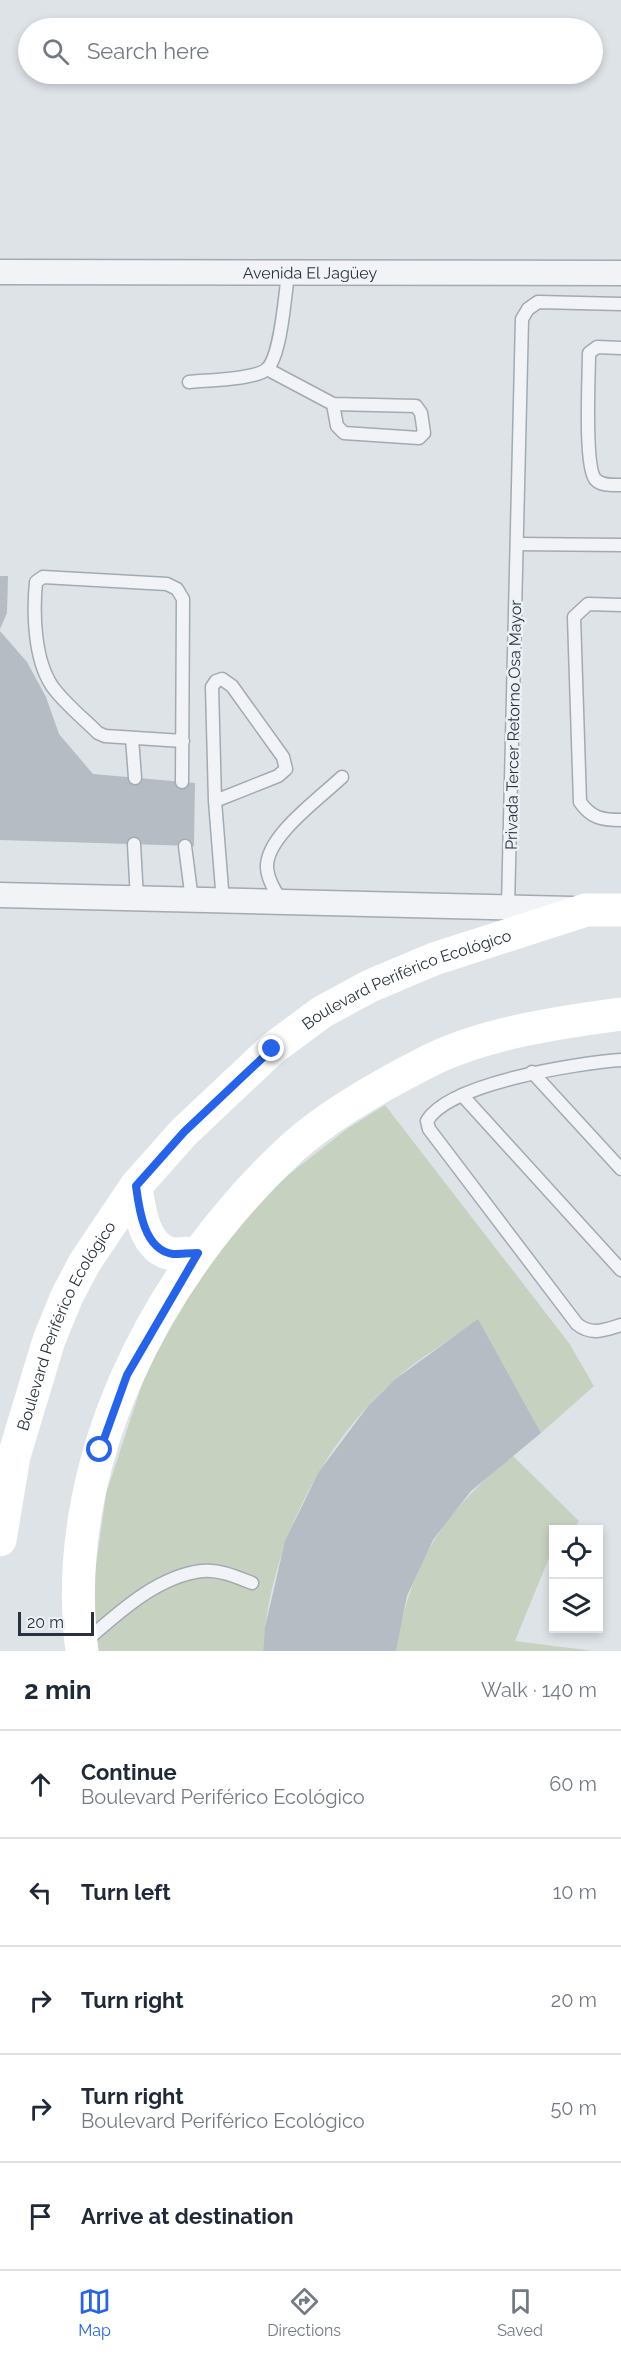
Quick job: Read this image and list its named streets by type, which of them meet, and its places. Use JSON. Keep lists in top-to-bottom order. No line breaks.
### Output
{"streets":{"street":["Avenida El Jagüey","Boulevard Periférico Ecológico"],"lane":["Privada Tercer Retorno Osa Mayor"]},"scale_bar":"20 m","page":{"search":"Search here","scale":"20 m","heading":["2 min","Walk · 140 m"],"list":[["Continue","Boulevard Periférico Ecológico","60 m"],["Turn left","10 m"],["Turn right","20 m"],["Turn right","Boulevard Periférico Ecológico","50 m"],"Arrive at destination"],"nav":["Map","Directions","Saved"]}}
